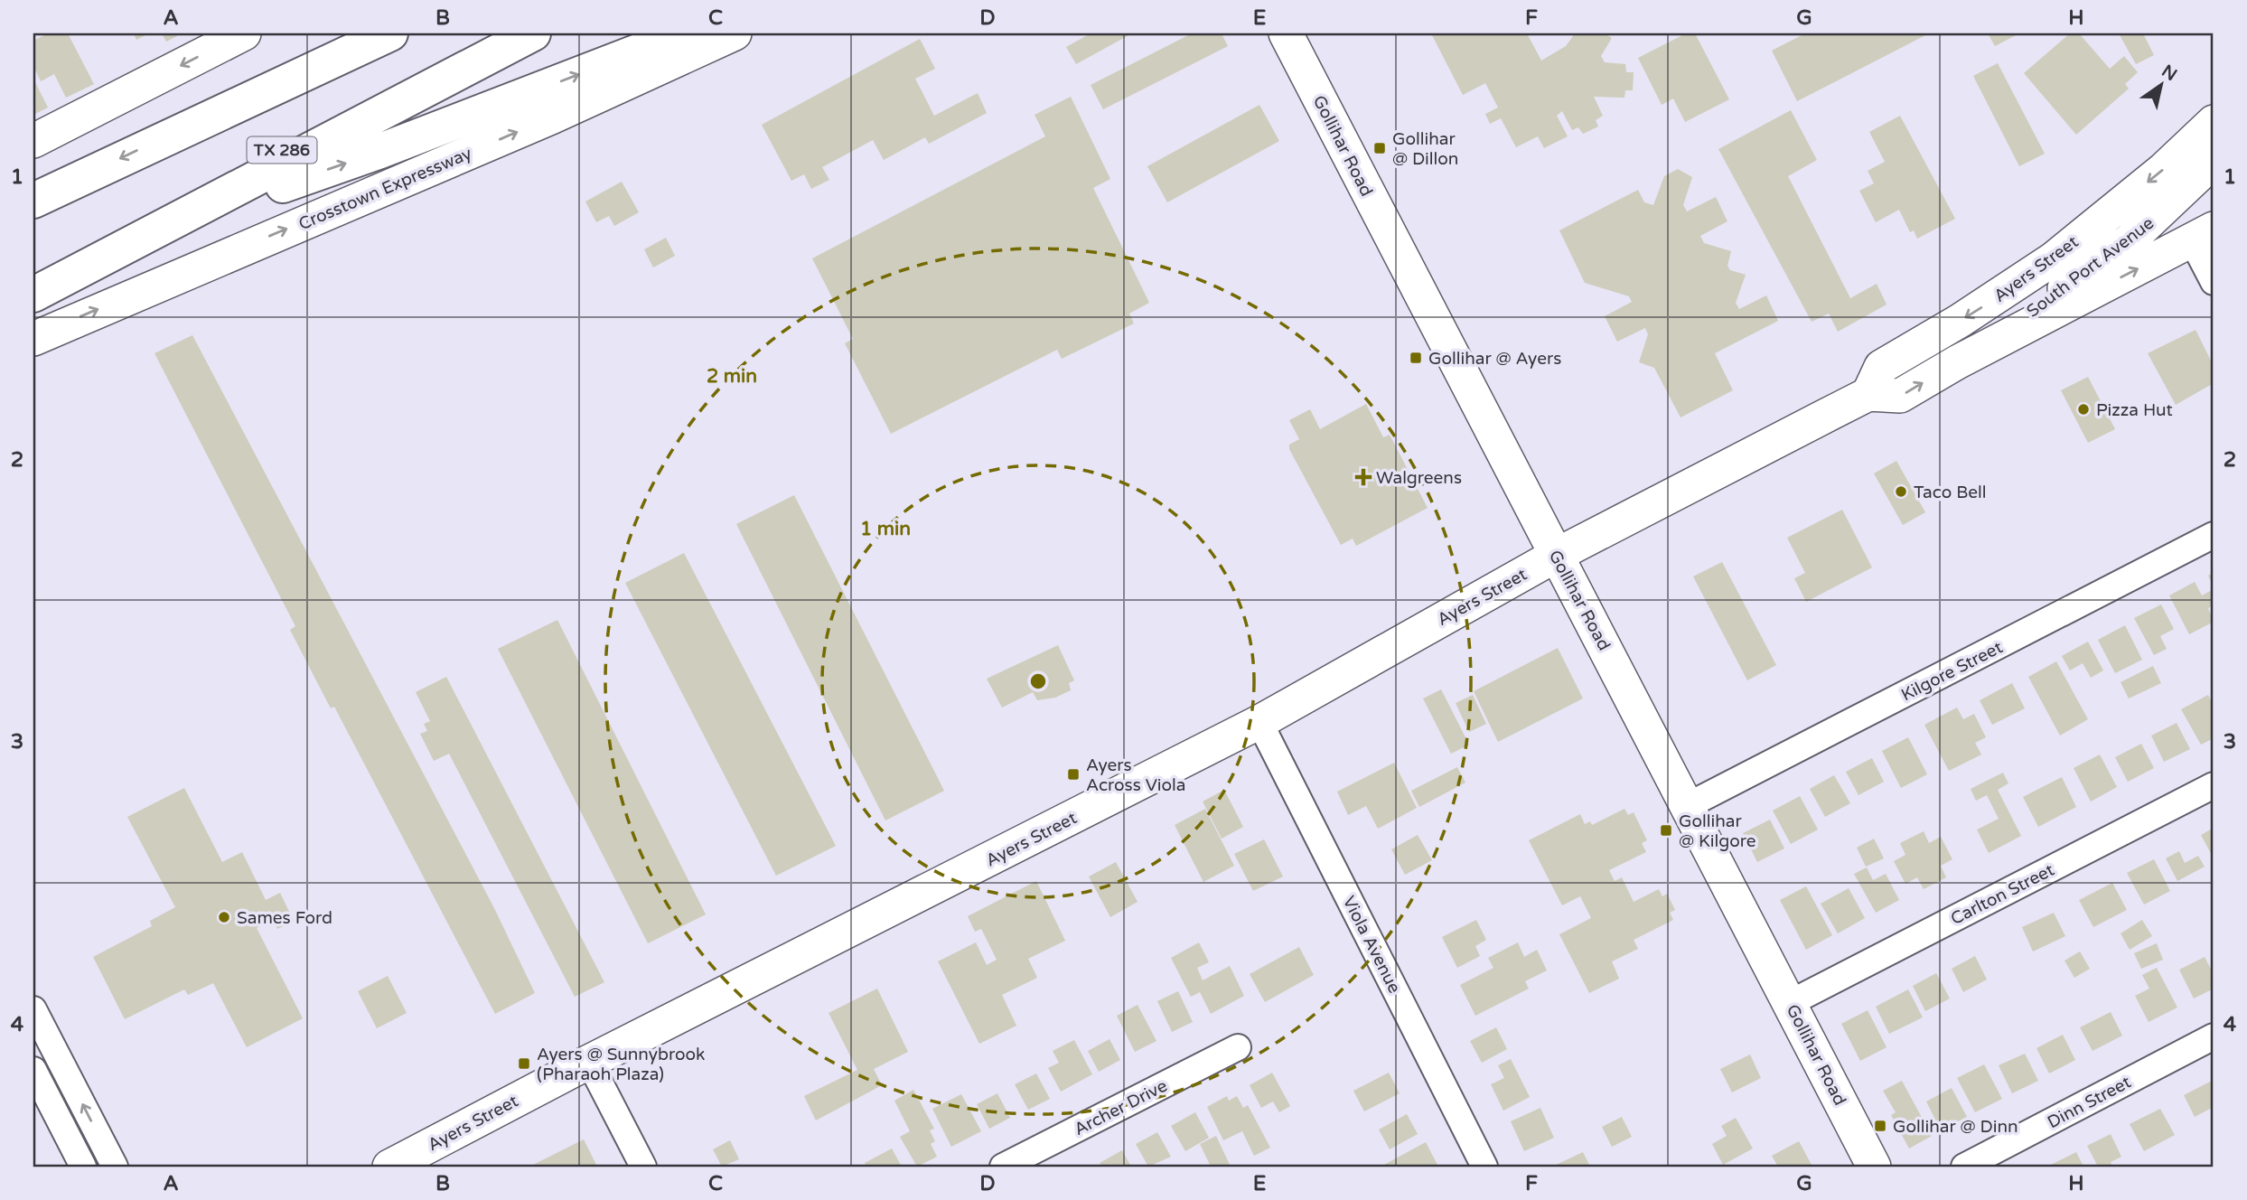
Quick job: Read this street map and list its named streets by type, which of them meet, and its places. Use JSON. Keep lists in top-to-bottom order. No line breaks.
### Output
{"streets":{"highway":["TX 286"],"main road":["Gollihar Road","Crosstown Expressway","South Port Avenue","Ayers Street"],"street":["Kilgore Street","Carlton Street","Viola Avenue","Dinn Street","Archer Drive"]},"crossings":[["Gollihar Road","Ayers Street"],["Gollihar Road","Kilgore Street"],["Gollihar Road","Carlton Street"],["South Port Avenue","Ayers Street"],["Ayers Street","Viola Avenue"]],"places":{"transit":["Gollihar @ Dillon","Gollihar @ Ayers","Ayers Across Viola","Gollihar @ Kilgore","Ayers @ Sunnybrook (Pharaoh Plaza)","Gollihar @ Dinn"],"other":["Pizza Hut","Taco Bell","Sames Ford"],"health":["Walgreens"]},"north":"top right","grid":{"columns":["A","B","C","D","E","F","G","H"],"rows":["1","2","3","4"]},"rings":["2 min","1 min"]}
